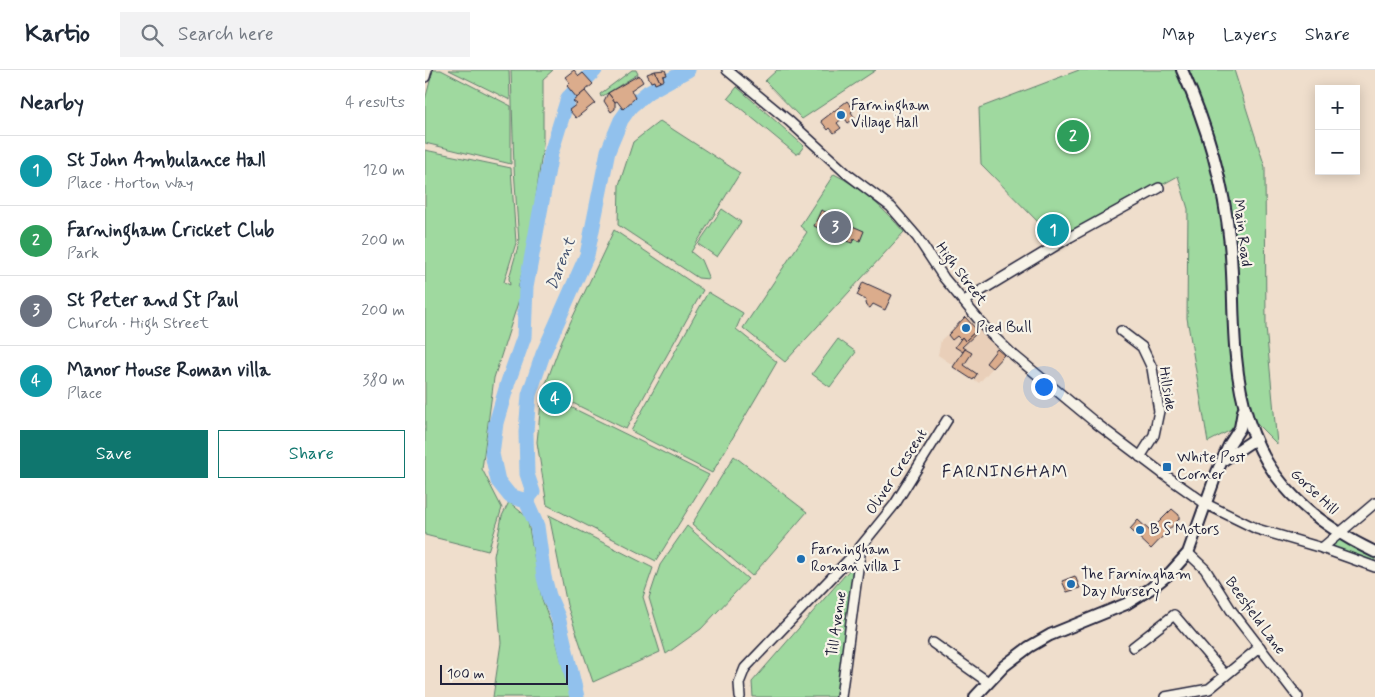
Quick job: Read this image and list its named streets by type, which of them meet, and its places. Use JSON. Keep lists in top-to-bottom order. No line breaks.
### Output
{"streets":{"main road":["Main Road","Gorse Hill"],"street":["High Street","Hillside","Oliver Crescent","Beesfield Lane","Till Avenue"]},"crossings":[["Main Road","Gorse Hill"],["High Street","Hillside"]],"districts":["FARNINGHAM"],"water":["Darent"],"places":{"other":["Farningham Village Hall","Pied Bull","B S Motors","Farningham Roman villa I","The Farningham Day Nursery"],"transit":["White Post Corner"]},"scale_bar":"100 m","page":{"header":"Kartio","search":"Search here","nav":["Map","Layers","Share"],"heading":["Nearby","4 results"],"map_buttons":["+","−"],"pins":["2","3","1","4"],"list":[{"mark":"1","name":"St John Ambulance Hall","note":"Place · Horton Way","value":"120 m"},{"mark":"2","name":"Farningham Cricket Club","note":"Park","value":"200 m"},{"mark":"3","name":"St Peter and St Paul","note":"Church · High Street","value":"200 m"},{"mark":"4","name":"Manor House Roman villa","note":"Place","value":"380 m"}],"buttons":["Save","Share"],"scale":"100 m"}}
